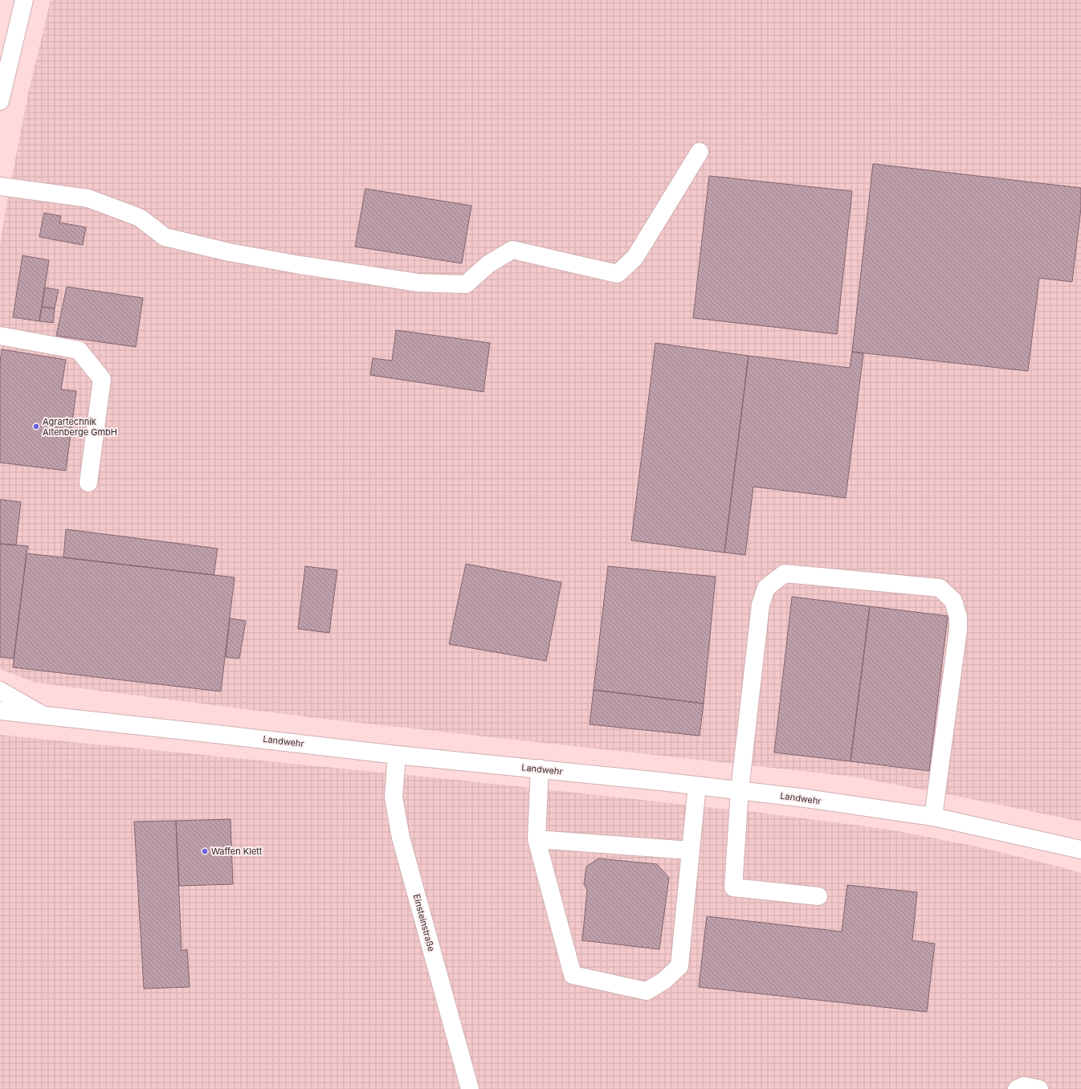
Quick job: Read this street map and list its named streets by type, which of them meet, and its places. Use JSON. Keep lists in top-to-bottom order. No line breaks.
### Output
{"streets":{"main road":["Landwehr","Einsteinstraße"]},"crossings":[["Landwehr","Einsteinstraße"]],"places":["Agrartechnik Altenberge GmbH","Waffen Klett"]}
